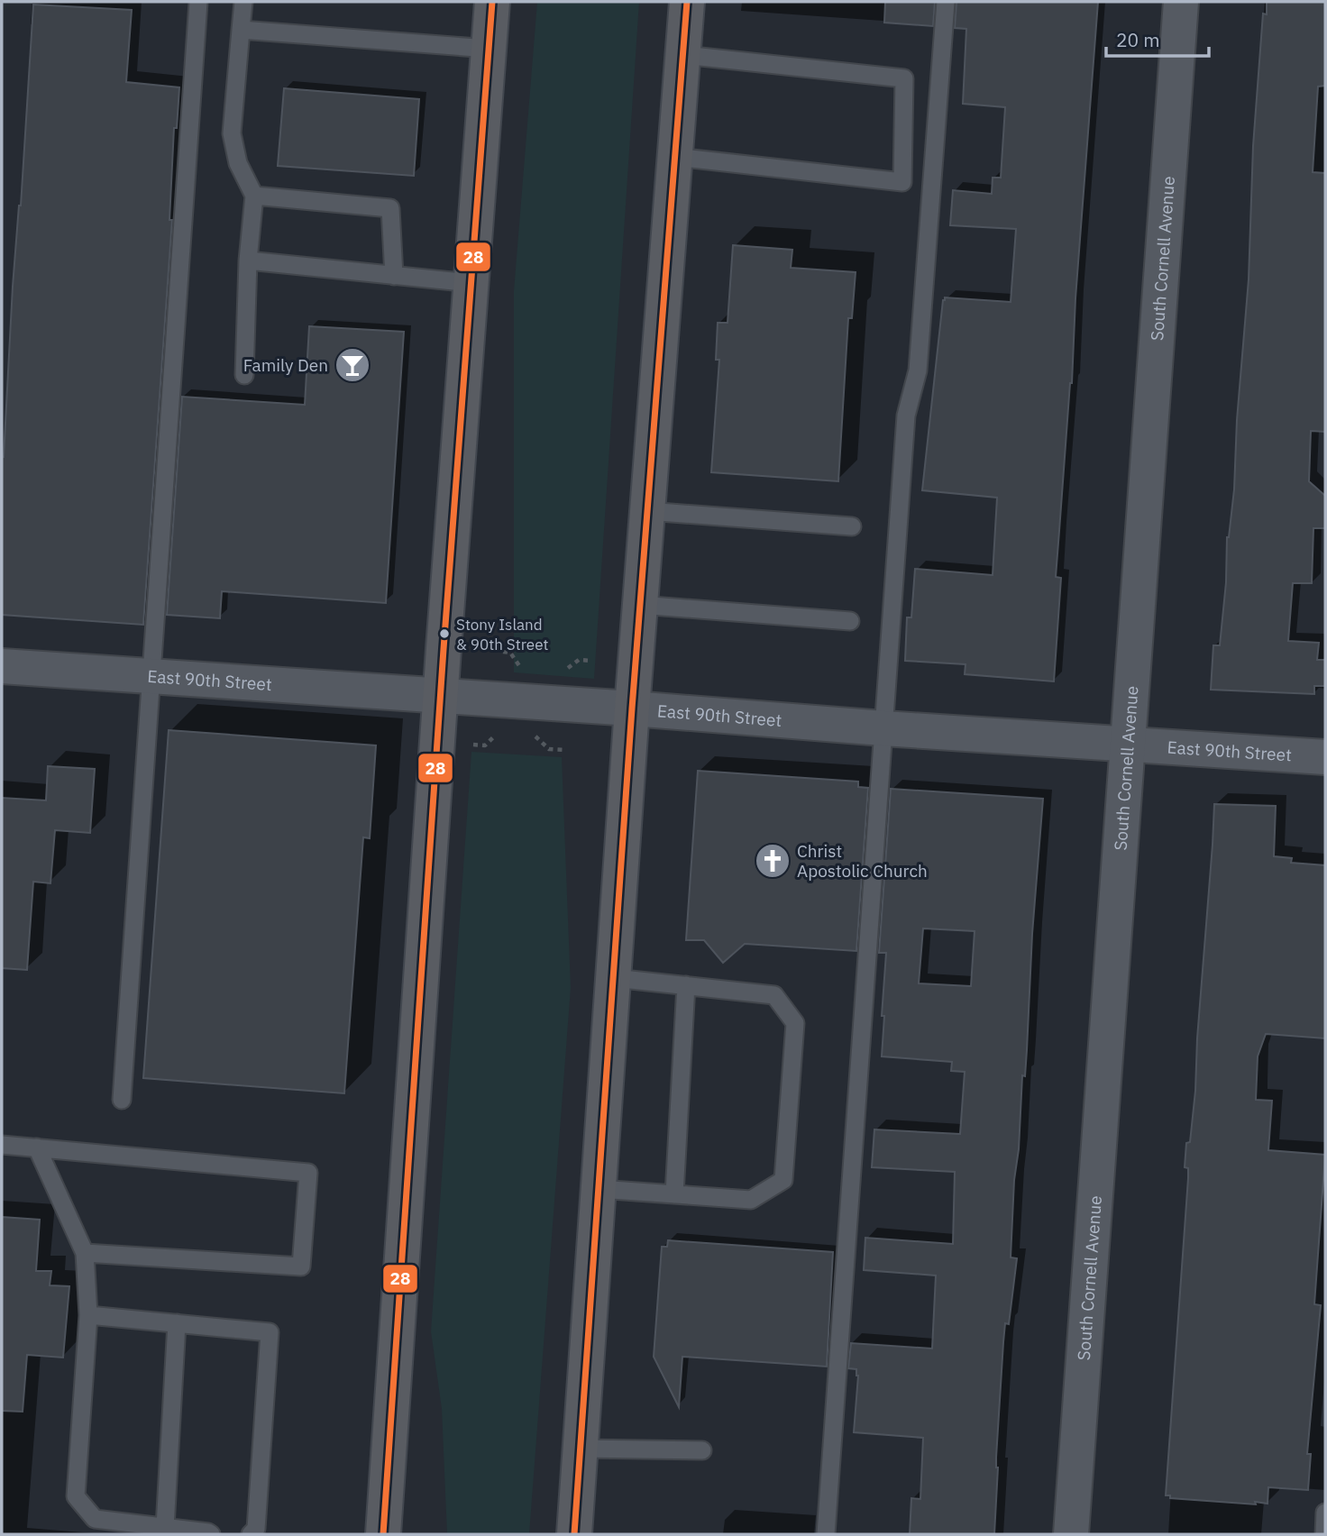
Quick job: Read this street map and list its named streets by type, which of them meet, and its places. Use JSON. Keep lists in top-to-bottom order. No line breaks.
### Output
{"streets":{"street":["South Cornell Avenue","East 90th Street"]},"crossings":[["South Cornell Avenue","East 90th Street"]],"places":{"bar":["Family Den"],"other":["Stony Island & 90th Street"],"church":["Christ Apostolic Church"]},"lines":["transit line 28"],"scale_bar":"20 m"}
